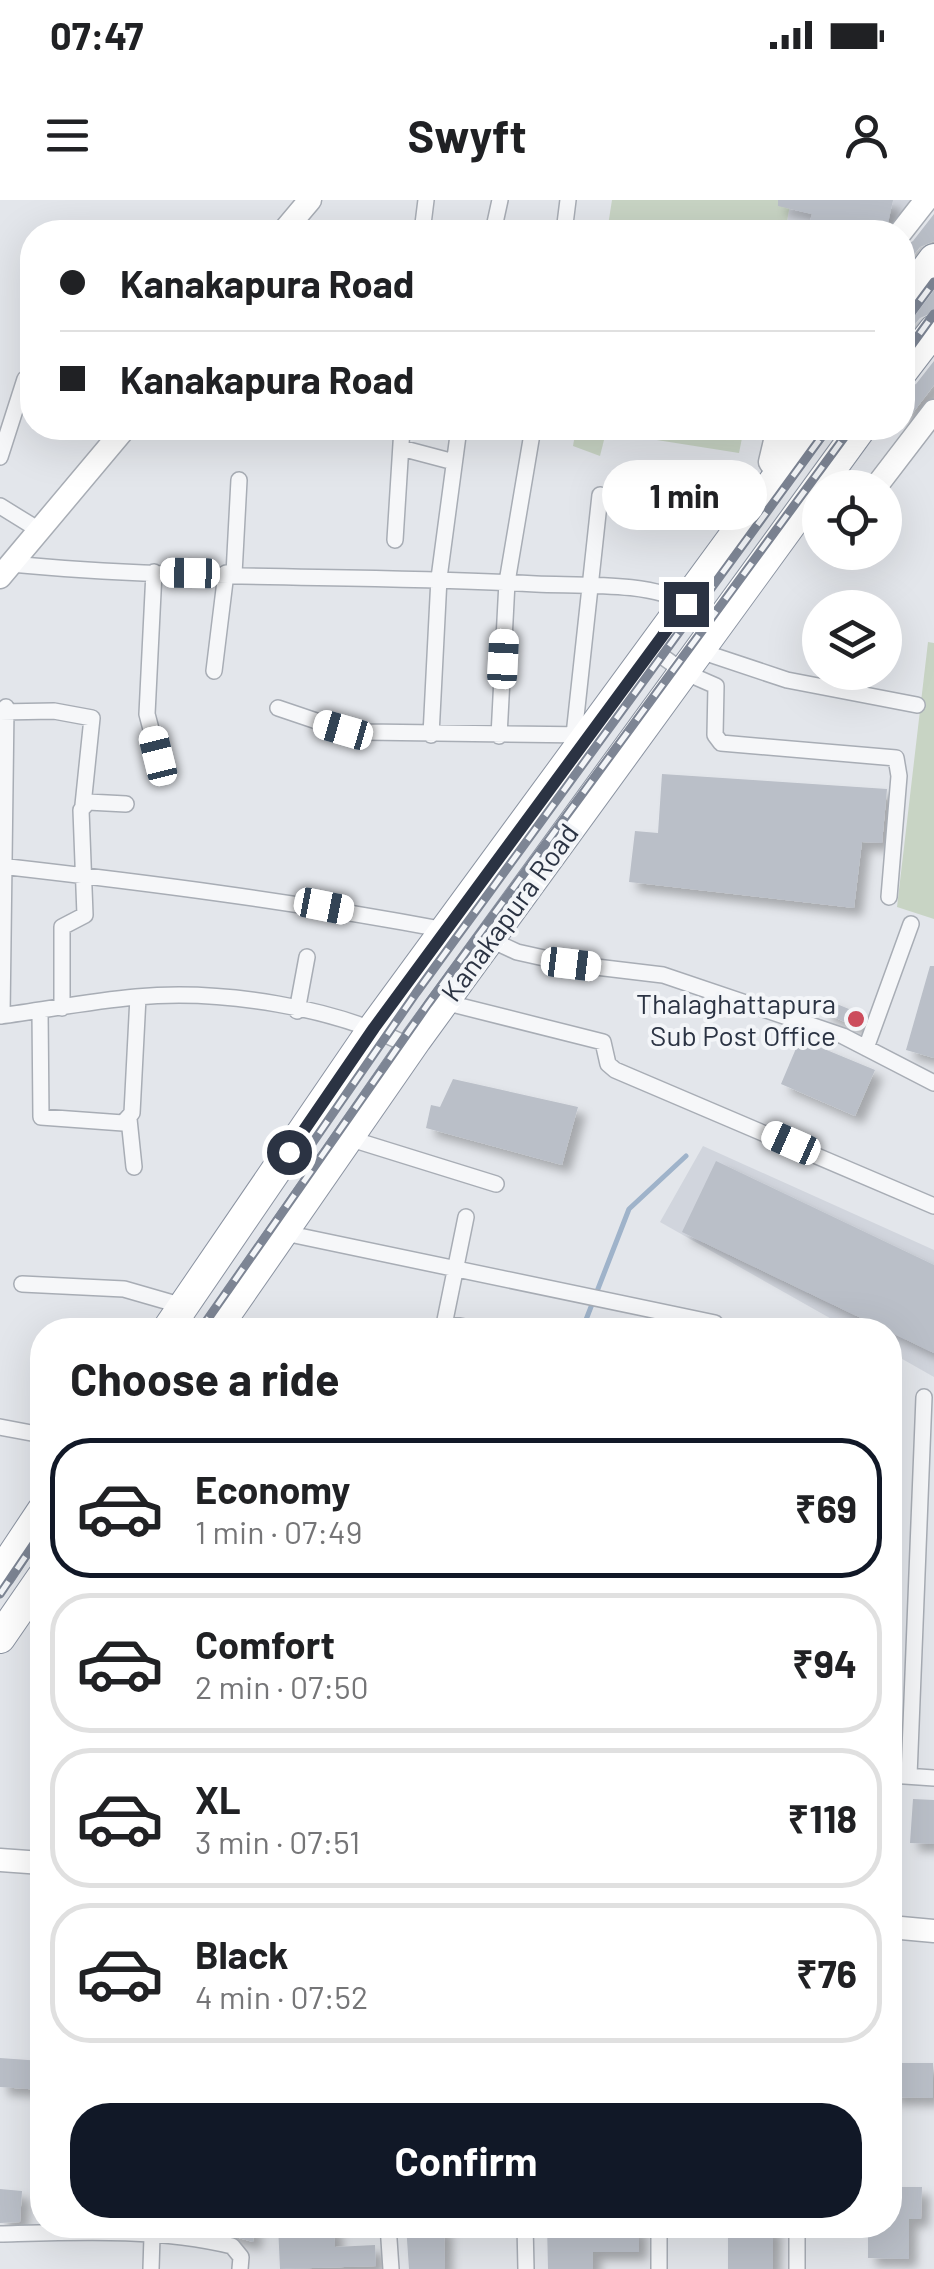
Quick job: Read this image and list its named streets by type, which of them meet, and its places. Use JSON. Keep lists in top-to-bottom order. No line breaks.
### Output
{"streets":{"highway":["Kanakapura Road"]},"places":["Thalaghattapura Sub Post Office"],"page":{"status":"07:47","header":"Swyft","banner":["Kanakapura Road","Kanakapura Road"],"bubble":"1 min","heading":"Choose a ride","list":[{"name":"Economy","note":"1 min · 07:49","value":"₹69"},{"name":"Comfort","note":"2 min · 07:50","value":"₹94"},{"name":"XL","note":"3 min · 07:51","value":"₹118"},{"name":"Black","note":"4 min · 07:52","value":"₹76"}],"buttons":"Confirm"}}
